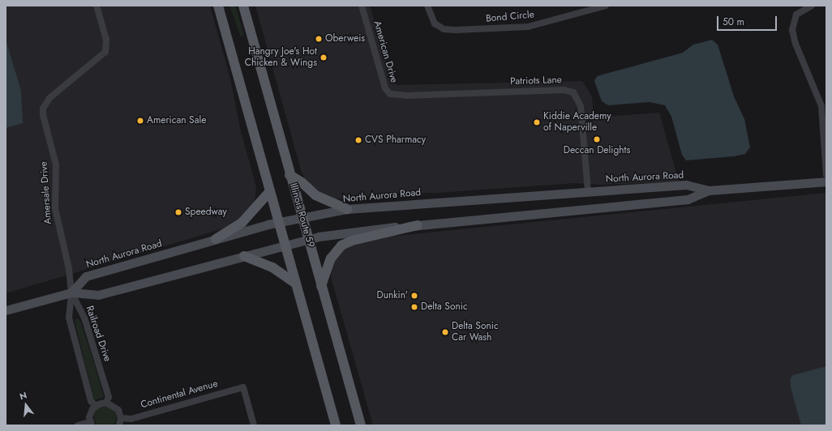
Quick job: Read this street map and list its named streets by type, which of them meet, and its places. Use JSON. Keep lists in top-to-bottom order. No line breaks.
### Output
{"streets":{"main road":["North Aurora Road","Illinois Route 59"],"street":["Bond Circle","American Drive","Patriots Lane","Amersale Drive","Railroad Drive","Continental Avenue"]},"crossings":[["American Drive","Patriots Lane"],["Patriots Lane","North Aurora Road"],["North Aurora Road","Amersale Drive"],["North Aurora Road","Illinois Route 59"],["North Aurora Road","Railroad Drive"],["Amersale Drive","Railroad Drive"]],"places":["Oberweis","Hangry Joe's Hot Chicken & Wings","American Sale","Kiddie Academy of Naperville","Deccan Delights","CVS Pharmacy","Speedway","Dunkin'","Delta Sonic","Delta Sonic Car Wash"],"scale_bar":"50 m","north":"top"}
